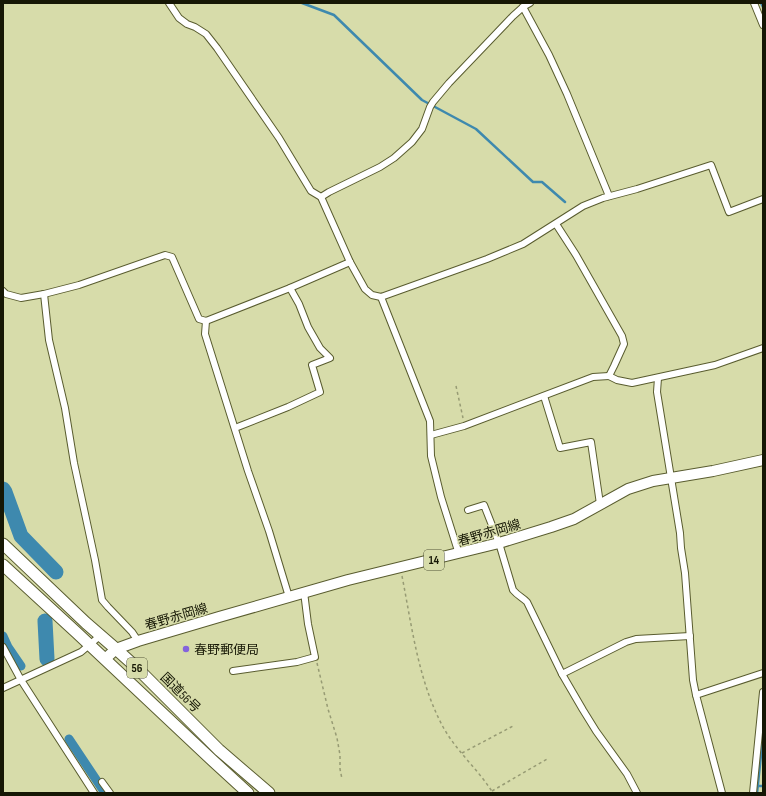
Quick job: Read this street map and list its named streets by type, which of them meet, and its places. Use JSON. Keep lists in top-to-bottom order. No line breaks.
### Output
{"streets":{"highway":["56","国道56号"],"main road":["春野赤岡線","14"]},"crossings":[["春野赤岡線","56"],["春野赤岡線","国道56号"]],"places":["春野郵便局"]}
